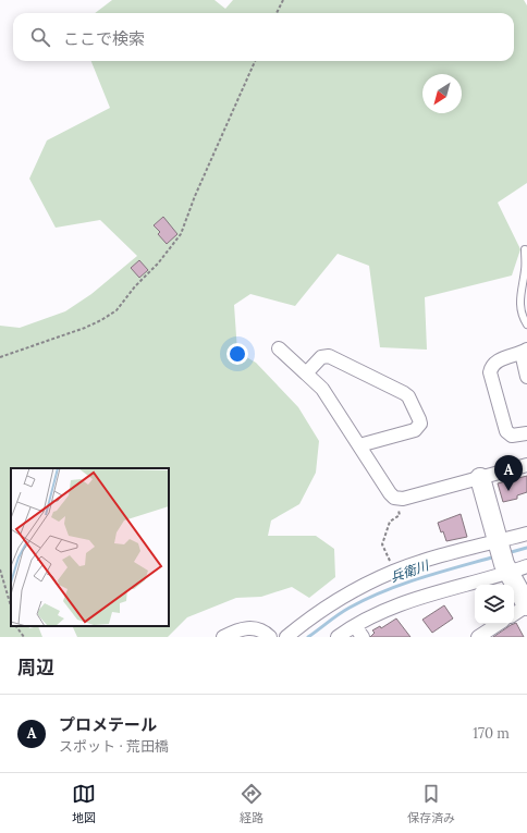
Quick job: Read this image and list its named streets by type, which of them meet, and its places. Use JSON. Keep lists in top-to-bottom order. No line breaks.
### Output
{"water":["兵衛川"],"north":"bottom left","page":{"search":"ここで検索","pins":"A","heading":"周辺","list":[{"mark":"A","name":"プロメテール","note":"スポット · 荒田橋","value":"170 m"}],"nav":["地図","経路","保存済み"]}}
